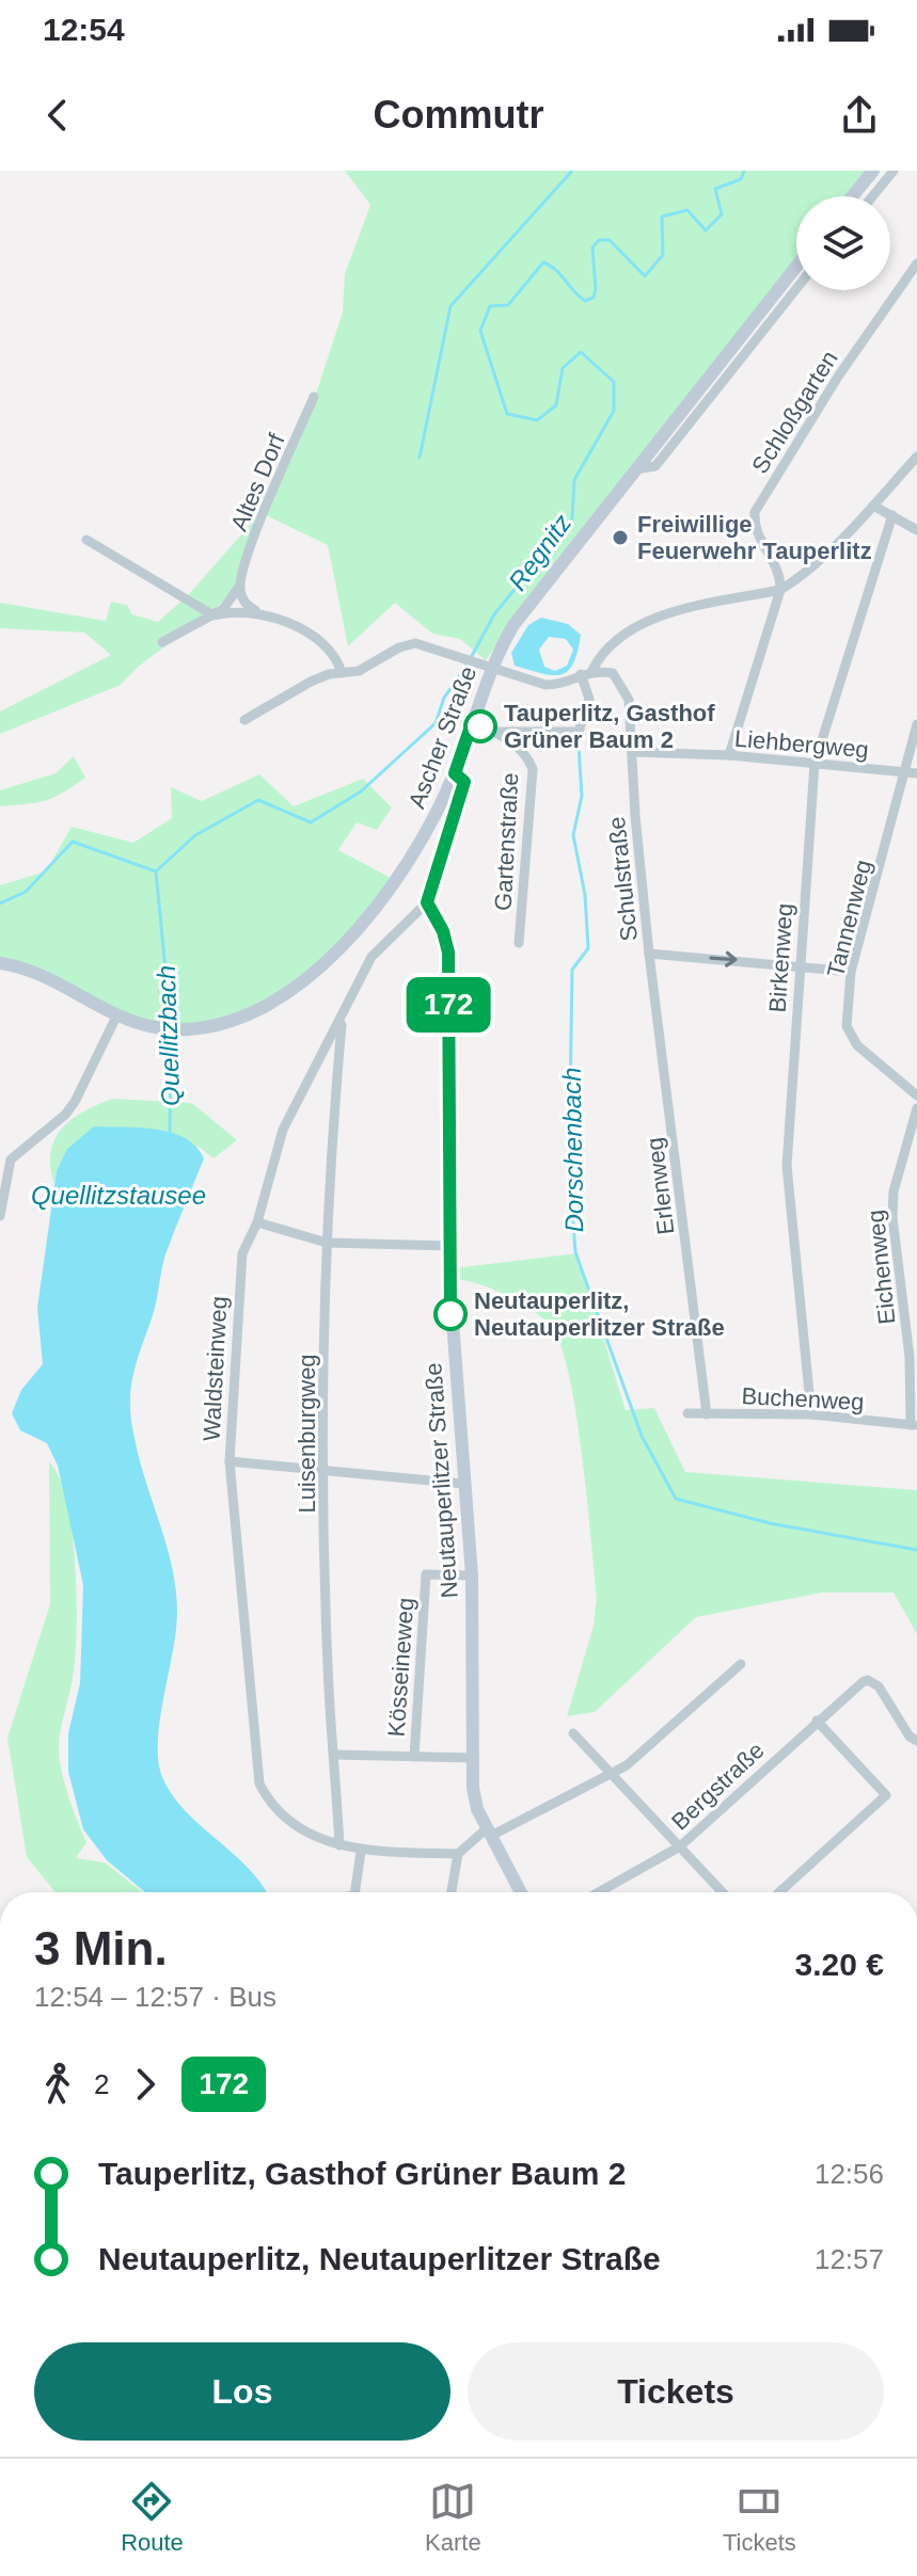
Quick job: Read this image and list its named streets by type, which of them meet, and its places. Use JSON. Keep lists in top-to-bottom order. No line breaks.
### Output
{"streets":{"street":["Schloßgarten","Altes Dorf","Ascher Straße","Liehbergweg","Gartenstraße","Schulstraße","Tannenweg","Birkenweg","Erlenweg","Eichenweg","Waldsteinweg","Buchenweg","Luisenburgweg","Neutauperlitzer Straße","Kösseineweg","Bergstraße"]},"crossings":[["Ascher Straße","Gartenstraße"],["Liehbergweg","Schulstraße"],["Liehbergweg","Tannenweg"],["Liehbergweg","Birkenweg"],["Schulstraße","Tannenweg"],["Schulstraße","Birkenweg"],["Schulstraße","Erlenweg"],["Birkenweg","Buchenweg"],["Erlenweg","Buchenweg"],["Eichenweg","Buchenweg"],["Waldsteinweg","Luisenburgweg"],["Waldsteinweg","Neutauperlitzer Straße"],["Luisenburgweg","Kösseineweg"],["Neutauperlitzer Straße","Kösseineweg"]],"water":["Regnitz","Quellitzbach","Dorschenbach","Quellitzstausee"],"places":["Freiwillige Feuerwehr Tauperlitz","Tauperlitz, Gasthof Grüner Baum 2","Neutauperlitz, Neutauperlitzer Straße"],"lines":["bus line 172"],"page":{"status":"12:54","header":"Commutr","on_map":"172","heading":["3 Min.","12:54 – 12:57 · Bus","3.20 €"],"legs":["2","172"],"list":[{"name":"Tauperlitz, Gasthof Grüner Baum 2","value":"12:56"},{"name":"Neutauperlitz, Neutauperlitzer Straße","value":"12:57"}],"buttons":["Los","Tickets"],"tabs":["Route","Karte","Tickets"]}}
